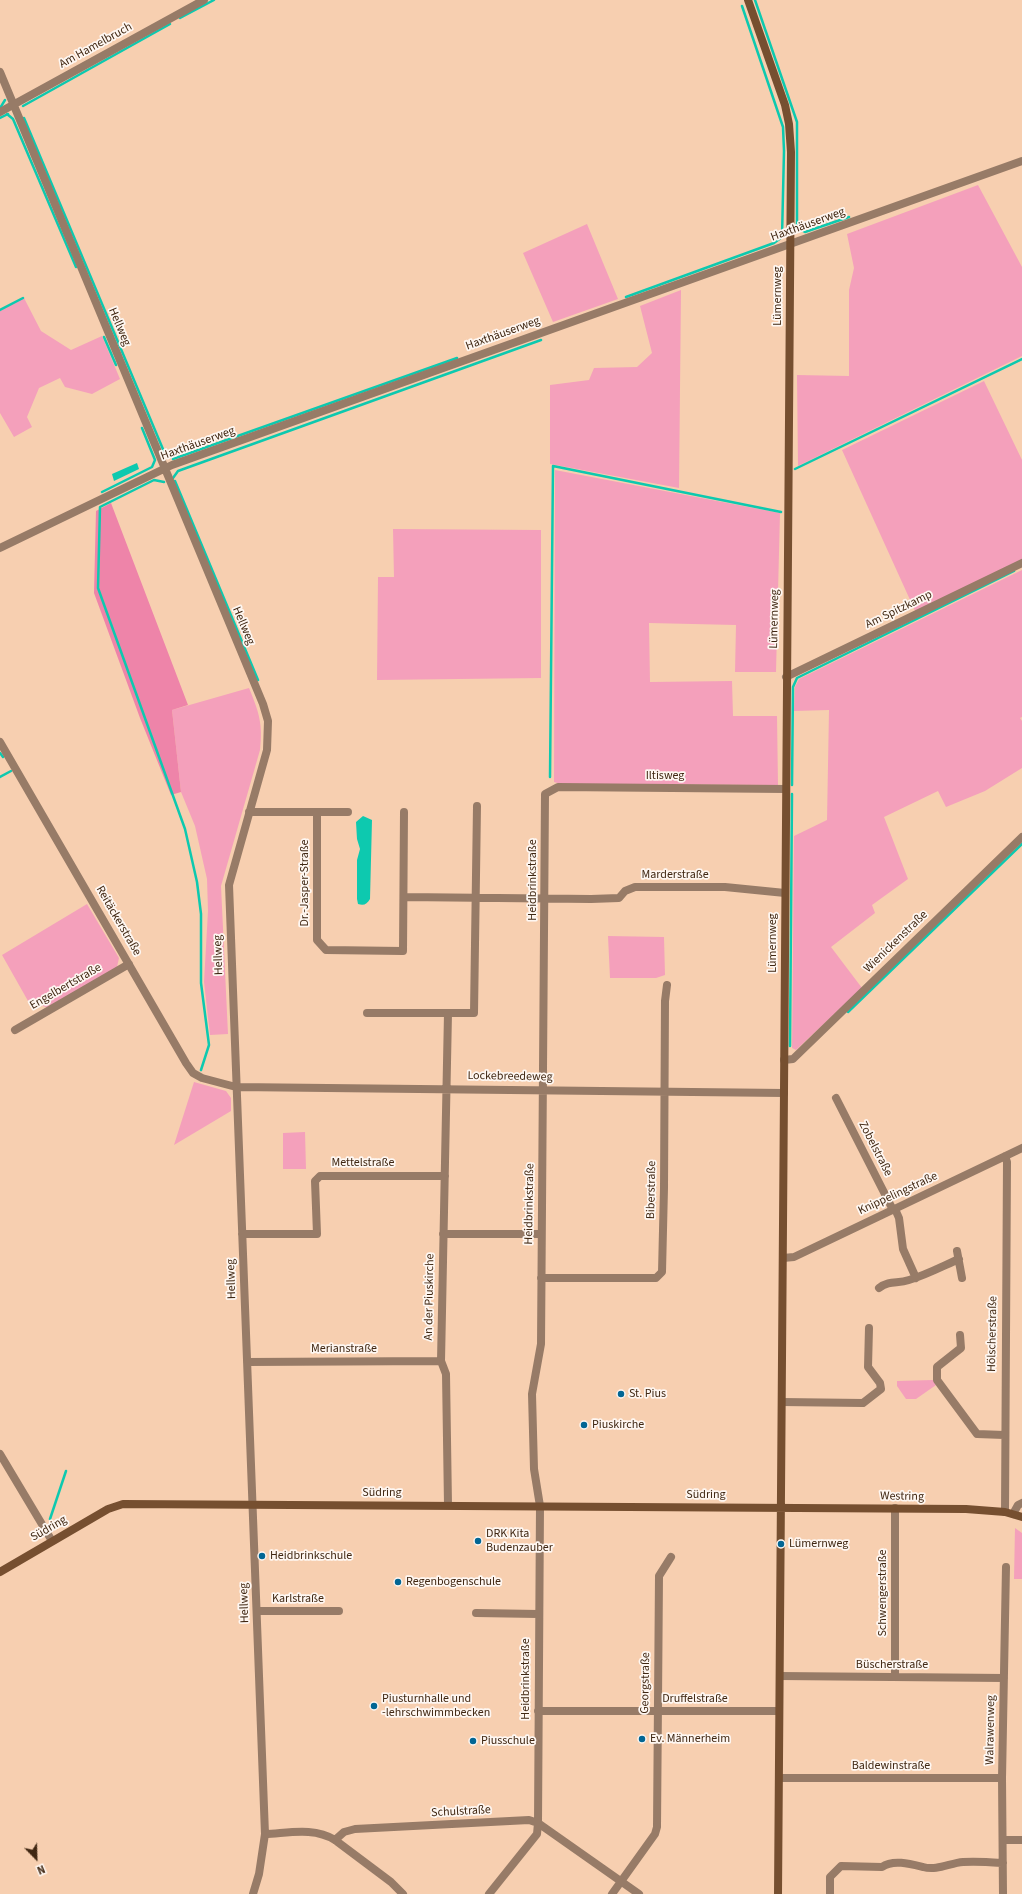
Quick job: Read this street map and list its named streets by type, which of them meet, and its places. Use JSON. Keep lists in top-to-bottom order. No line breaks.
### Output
{"streets":{"street":["Am Hamelbruch","Haxthäuserweg","Lümernweg","Hellweg","Am Spitzkamp","Iltisweg","Marderstraße","Heidbrinkstraße","Dr.-Jasper-Straße","Reitäckerstraße","Wienickenstraße","Engelbertstraße","Lockebreedeweg","Zobelstraße","Mettelstraße","Biberstraße","Knippelingstraße","An der Piuskirche","Hölscherstraße","Merianstraße","Südring","Westring","Schwengerstraße","Karlstraße","Büscherstraße","Georgstraße","Druffelstraße","Walrawenweg","Baldewinstraße","Schulstraße"]},"crossings":[["Am Hamelbruch","Hellweg"],["Haxthäuserweg","Lümernweg"],["Haxthäuserweg","Hellweg"],["Lümernweg","Am Spitzkamp"],["Lümernweg","Iltisweg"],["Lümernweg","Marderstraße"],["Lümernweg","Wienickenstraße"],["Lümernweg","Lockebreedeweg"],["Lümernweg","Knippelingstraße"],["Lümernweg","Südring"],["Lümernweg","Westring"],["Lümernweg","Büscherstraße"],["Lümernweg","Druffelstraße"],["Lümernweg","Baldewinstraße"],["Hellweg","Reitäckerstraße"],["Hellweg","Lockebreedeweg"],["Hellweg","Mettelstraße"],["Hellweg","Merianstraße"],["Hellweg","Südring"],["Hellweg","Karlstraße"],["Iltisweg","Heidbrinkstraße"],["Marderstraße","Heidbrinkstraße"],["Marderstraße","Dr.-Jasper-Straße"],["Heidbrinkstraße","Lockebreedeweg"],["Heidbrinkstraße","Biberstraße"],["Heidbrinkstraße","Südring"],["Heidbrinkstraße","Druffelstraße"],["Heidbrinkstraße","Schulstraße"],["Reitäckerstraße","Engelbertstraße"],["Reitäckerstraße","Lockebreedeweg"],["Lockebreedeweg","Biberstraße"],["Lockebreedeweg","An der Piuskirche"],["Zobelstraße","Knippelingstraße"],["Mettelstraße","An der Piuskirche"],["Knippelingstraße","Hölscherstraße"],["An der Piuskirche","Merianstraße"],["An der Piuskirche","Südring"],["Hölscherstraße","Westring"],["Südring","Westring"],["Westring","Schwengerstraße"],["Schwengerstraße","Büscherstraße"],["Büscherstraße","Walrawenweg"],["Georgstraße","Druffelstraße"],["Georgstraße","Schulstraße"],["Walrawenweg","Baldewinstraße"]],"places":["St. Pius","Piuskirche","DRK Kita Budenzauber","Lümernweg","Heidbrinkschule","Regenbogenschule","Piusturnhalle und -lehrschwimmbecken","Ev. Männerheim","Piusschule"],"north":"bottom right"}
